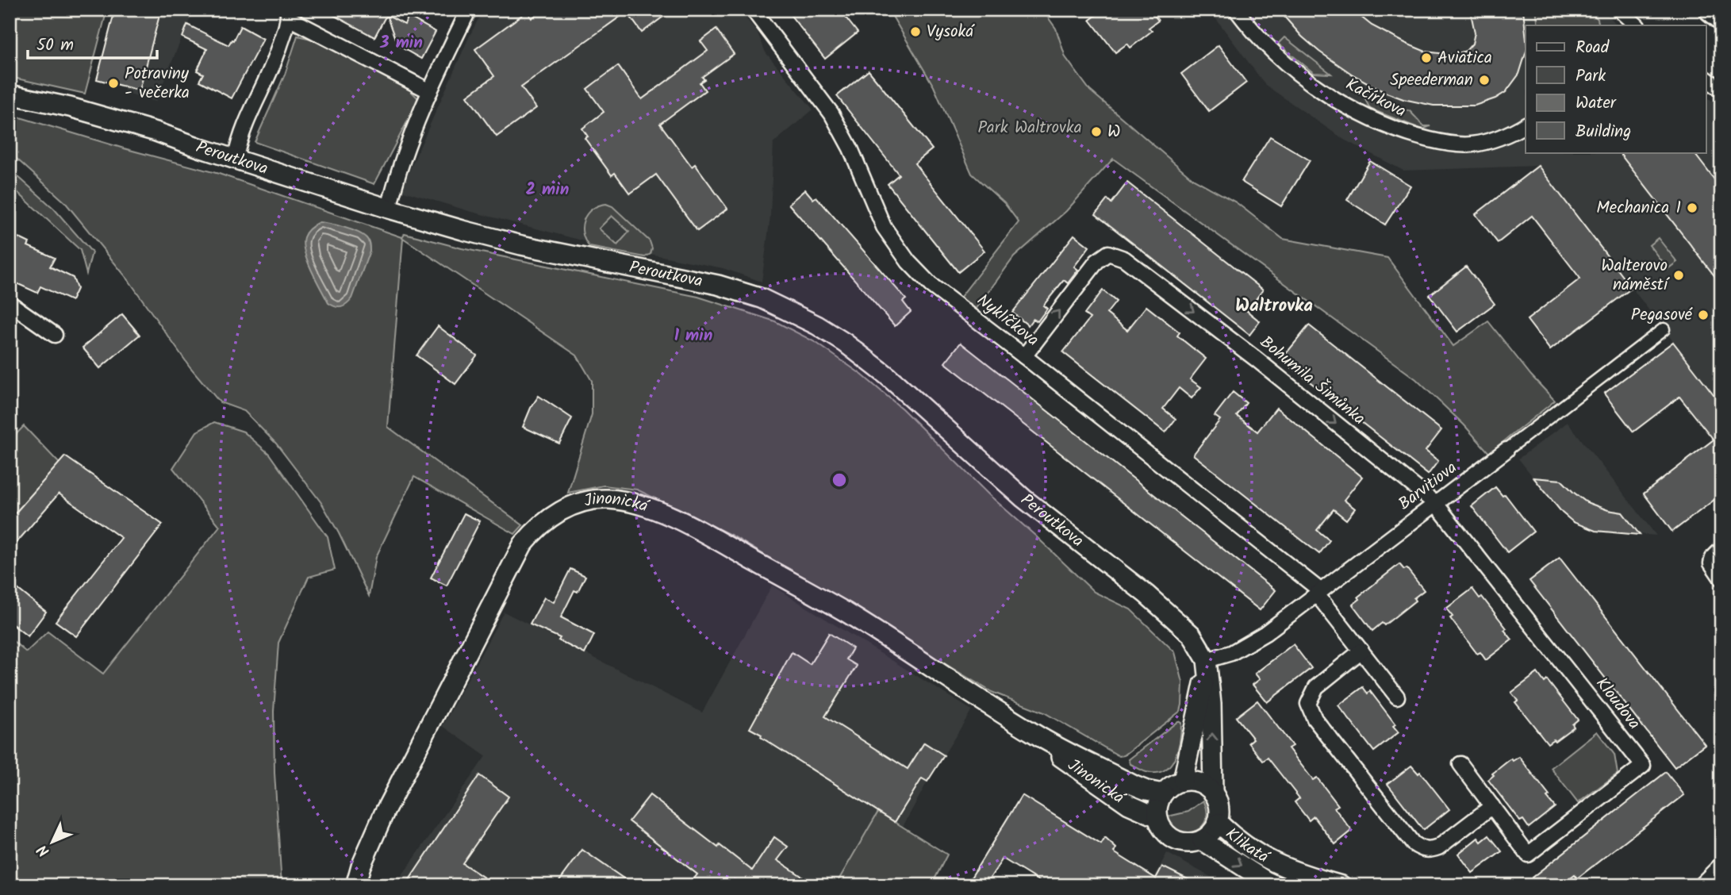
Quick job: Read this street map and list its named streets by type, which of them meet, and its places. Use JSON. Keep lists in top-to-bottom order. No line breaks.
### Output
{"streets":{"street":["Kačírkova","Peroutkova","Nyklíčkova","Bohumila Šimůnka","Barvitiova","Jinonická","Kloudova","Klikatá"]},"crossings":[["Peroutkova","Barvitiova"],["Peroutkova","Jinonická"],["Peroutkova","Klikatá"],["Nyklíčkova","Bohumila Šimůnka"],["Nyklíčkova","Barvitiova"],["Bohumila Šimůnka","Barvitiova"],["Bohumila Šimůnka","Kloudova"],["Barvitiova","Kloudova"],["Jinonická","Klikatá"]],"districts":["Waltrovka"],"parks":["Park Waltrovka"],"places":["Vysoká","Aviatica","Speederman","Potraviny - večerka","W","Mechanica 1","Walterovo náměstí","Pegasové"],"legend":["Road","Park","Water","Building"],"scale_bar":"50 m","north":"bottom left","rings":["3 min","2 min","1 min"]}
